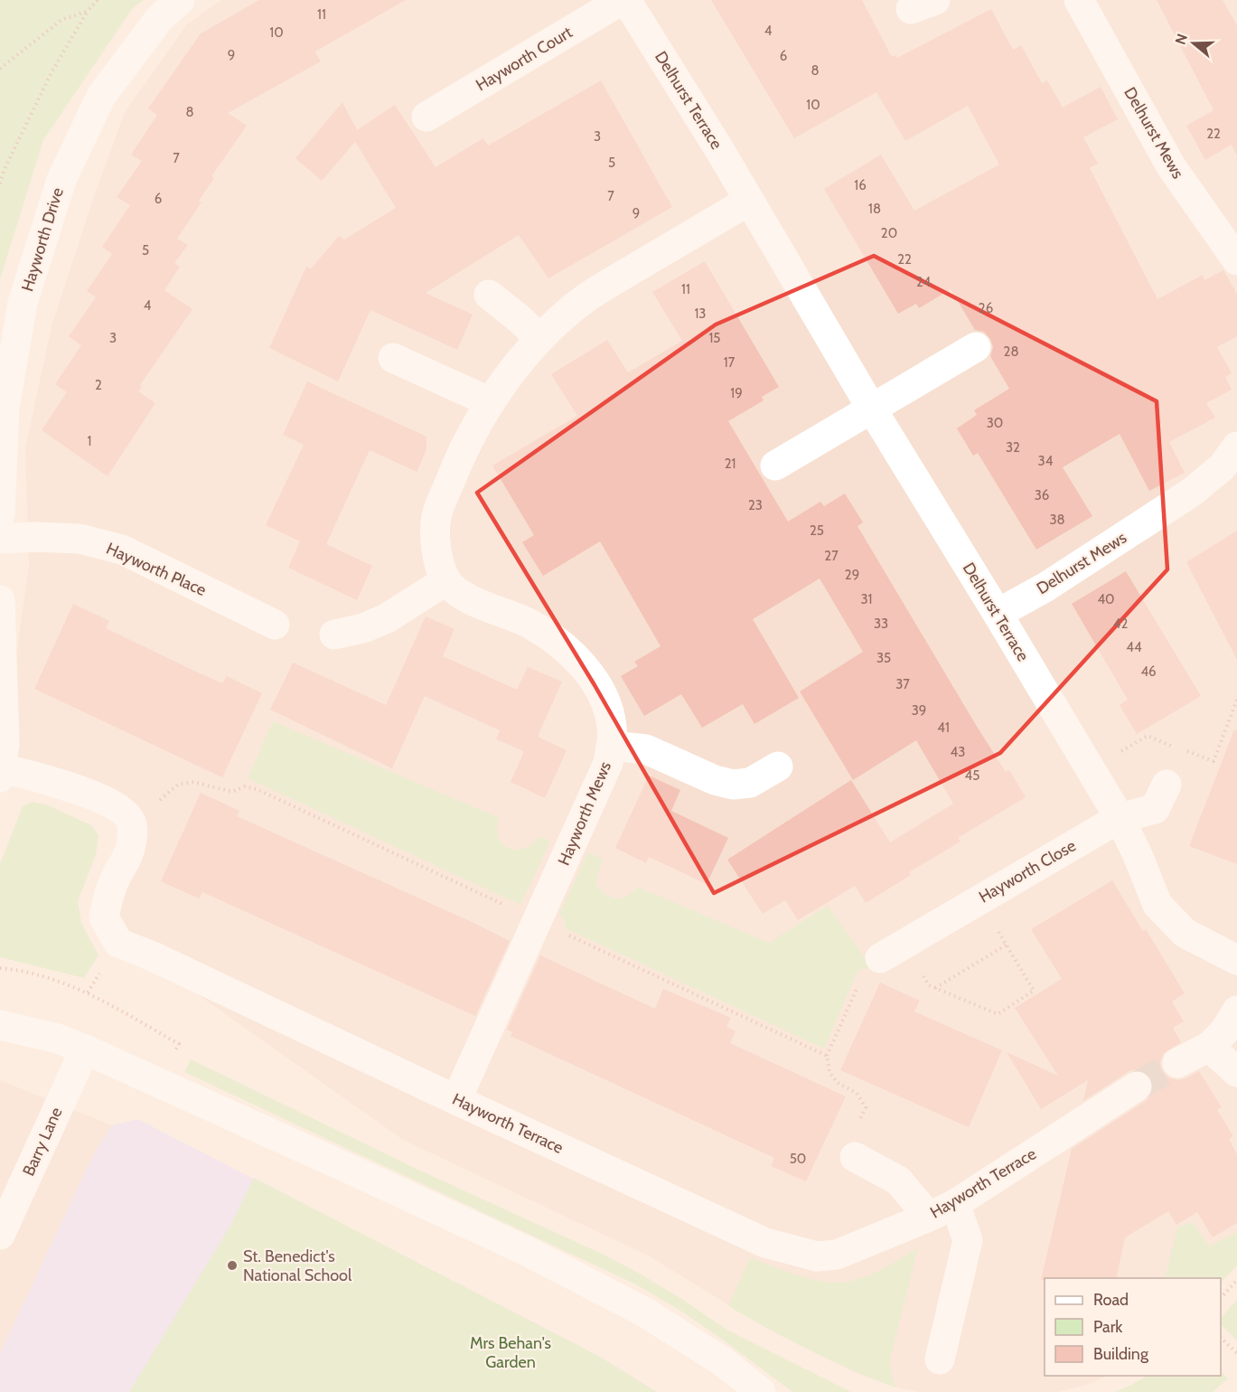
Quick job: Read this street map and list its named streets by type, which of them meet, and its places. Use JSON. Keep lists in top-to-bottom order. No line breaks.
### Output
{"streets":{"street":["Hayworth Court","Delhurst Terrace","Delhurst Mews","Hayworth Drive","Hayworth Place","Hayworth Mews","Hayworth Close","Hayworth Terrace","Barry Lane"]},"crossings":[["Delhurst Terrace","Delhurst Mews"],["Delhurst Terrace","Hayworth Close"],["Hayworth Mews","Hayworth Terrace"]],"parks":["Mrs Behan's Garden"],"places":["St. Benedict's National School"],"house_numbers":["11","4","10","9","6","8","10","8","22","3","7","5","16","7","6","18","9","20","5","22","24","11","4","26","13","3","15","28","17","2","19","30","1","32","34","21","36","23","38","25","27","29","31","40","33","42","44","35","46","37","39","41","43","45","50"],"legend":["Road","Park","Building"],"north":"left"}
